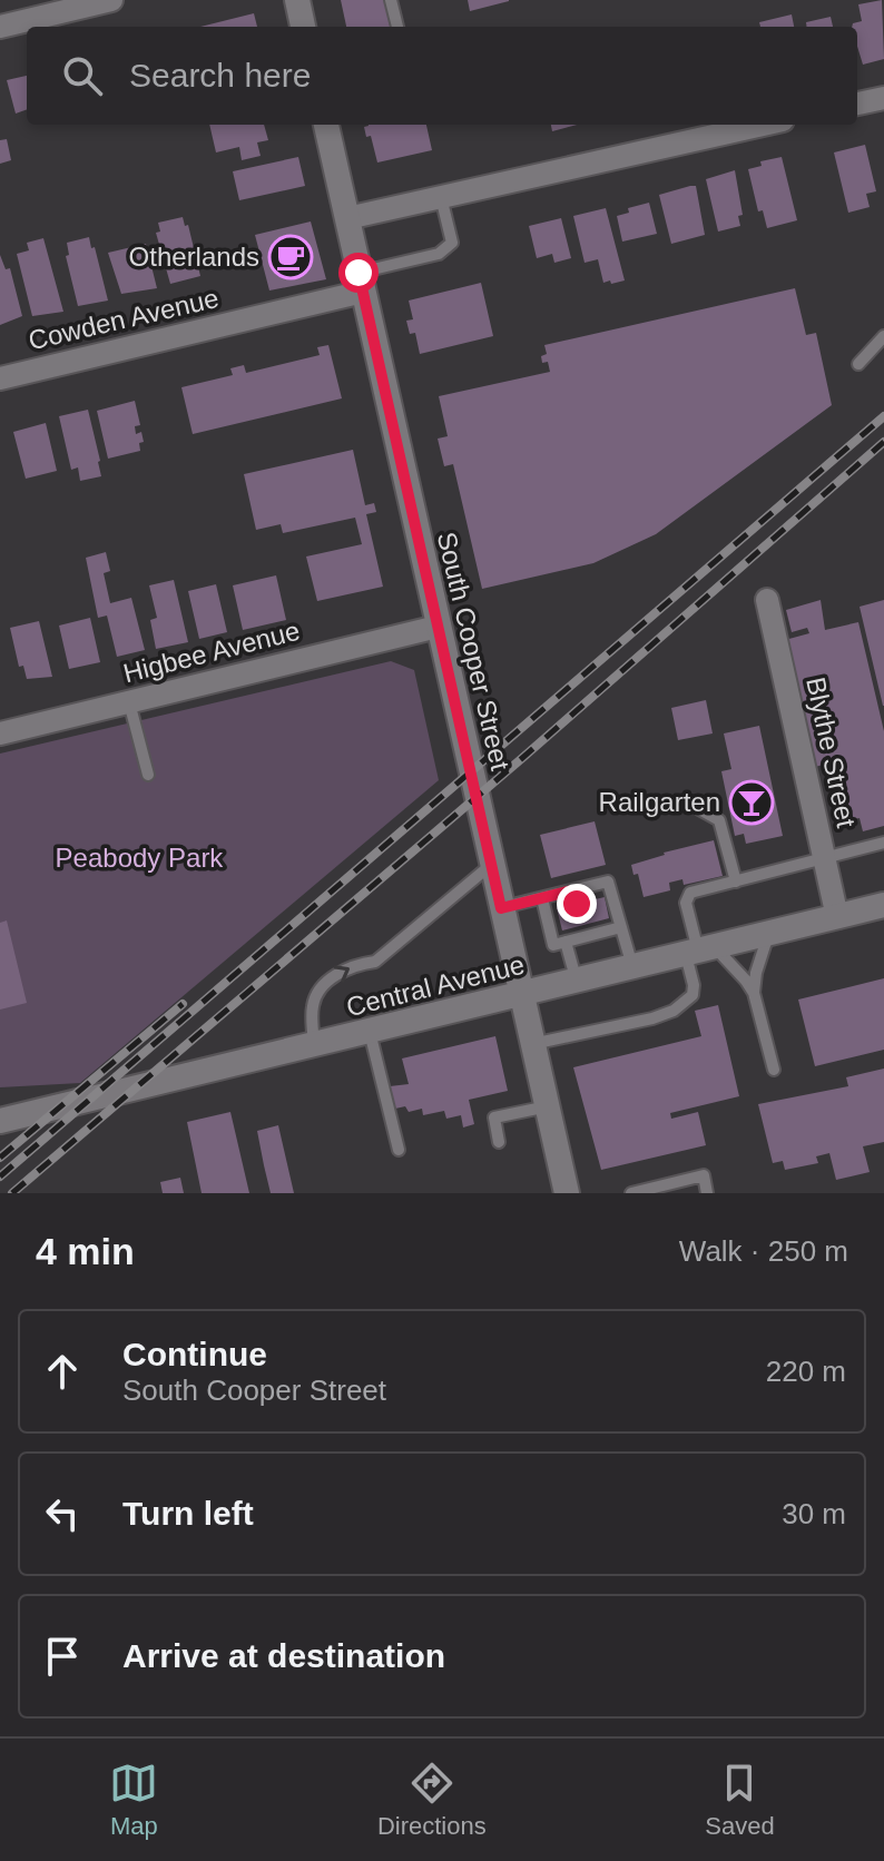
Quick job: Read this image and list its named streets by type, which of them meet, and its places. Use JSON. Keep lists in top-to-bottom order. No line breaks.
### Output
{"streets":{"main road":["South Cooper Street","Central Avenue"],"street":["Cowden Avenue","Higbee Avenue","Blythe Street"]},"crossings":[["Cowden Avenue","South Cooper Street"],["South Cooper Street","Higbee Avenue"],["South Cooper Street","Central Avenue"],["Blythe Street","Central Avenue"]],"parks":["Peabody Park"],"places":{"cafe":["Otherlands"],"bar":["Railgarten"]},"page":{"search":"Search here","heading":["4 min","Walk · 250 m"],"list":[["Continue","South Cooper Street","220 m"],["Turn left","30 m"],"Arrive at destination"],"nav":["Map","Directions","Saved"]}}
